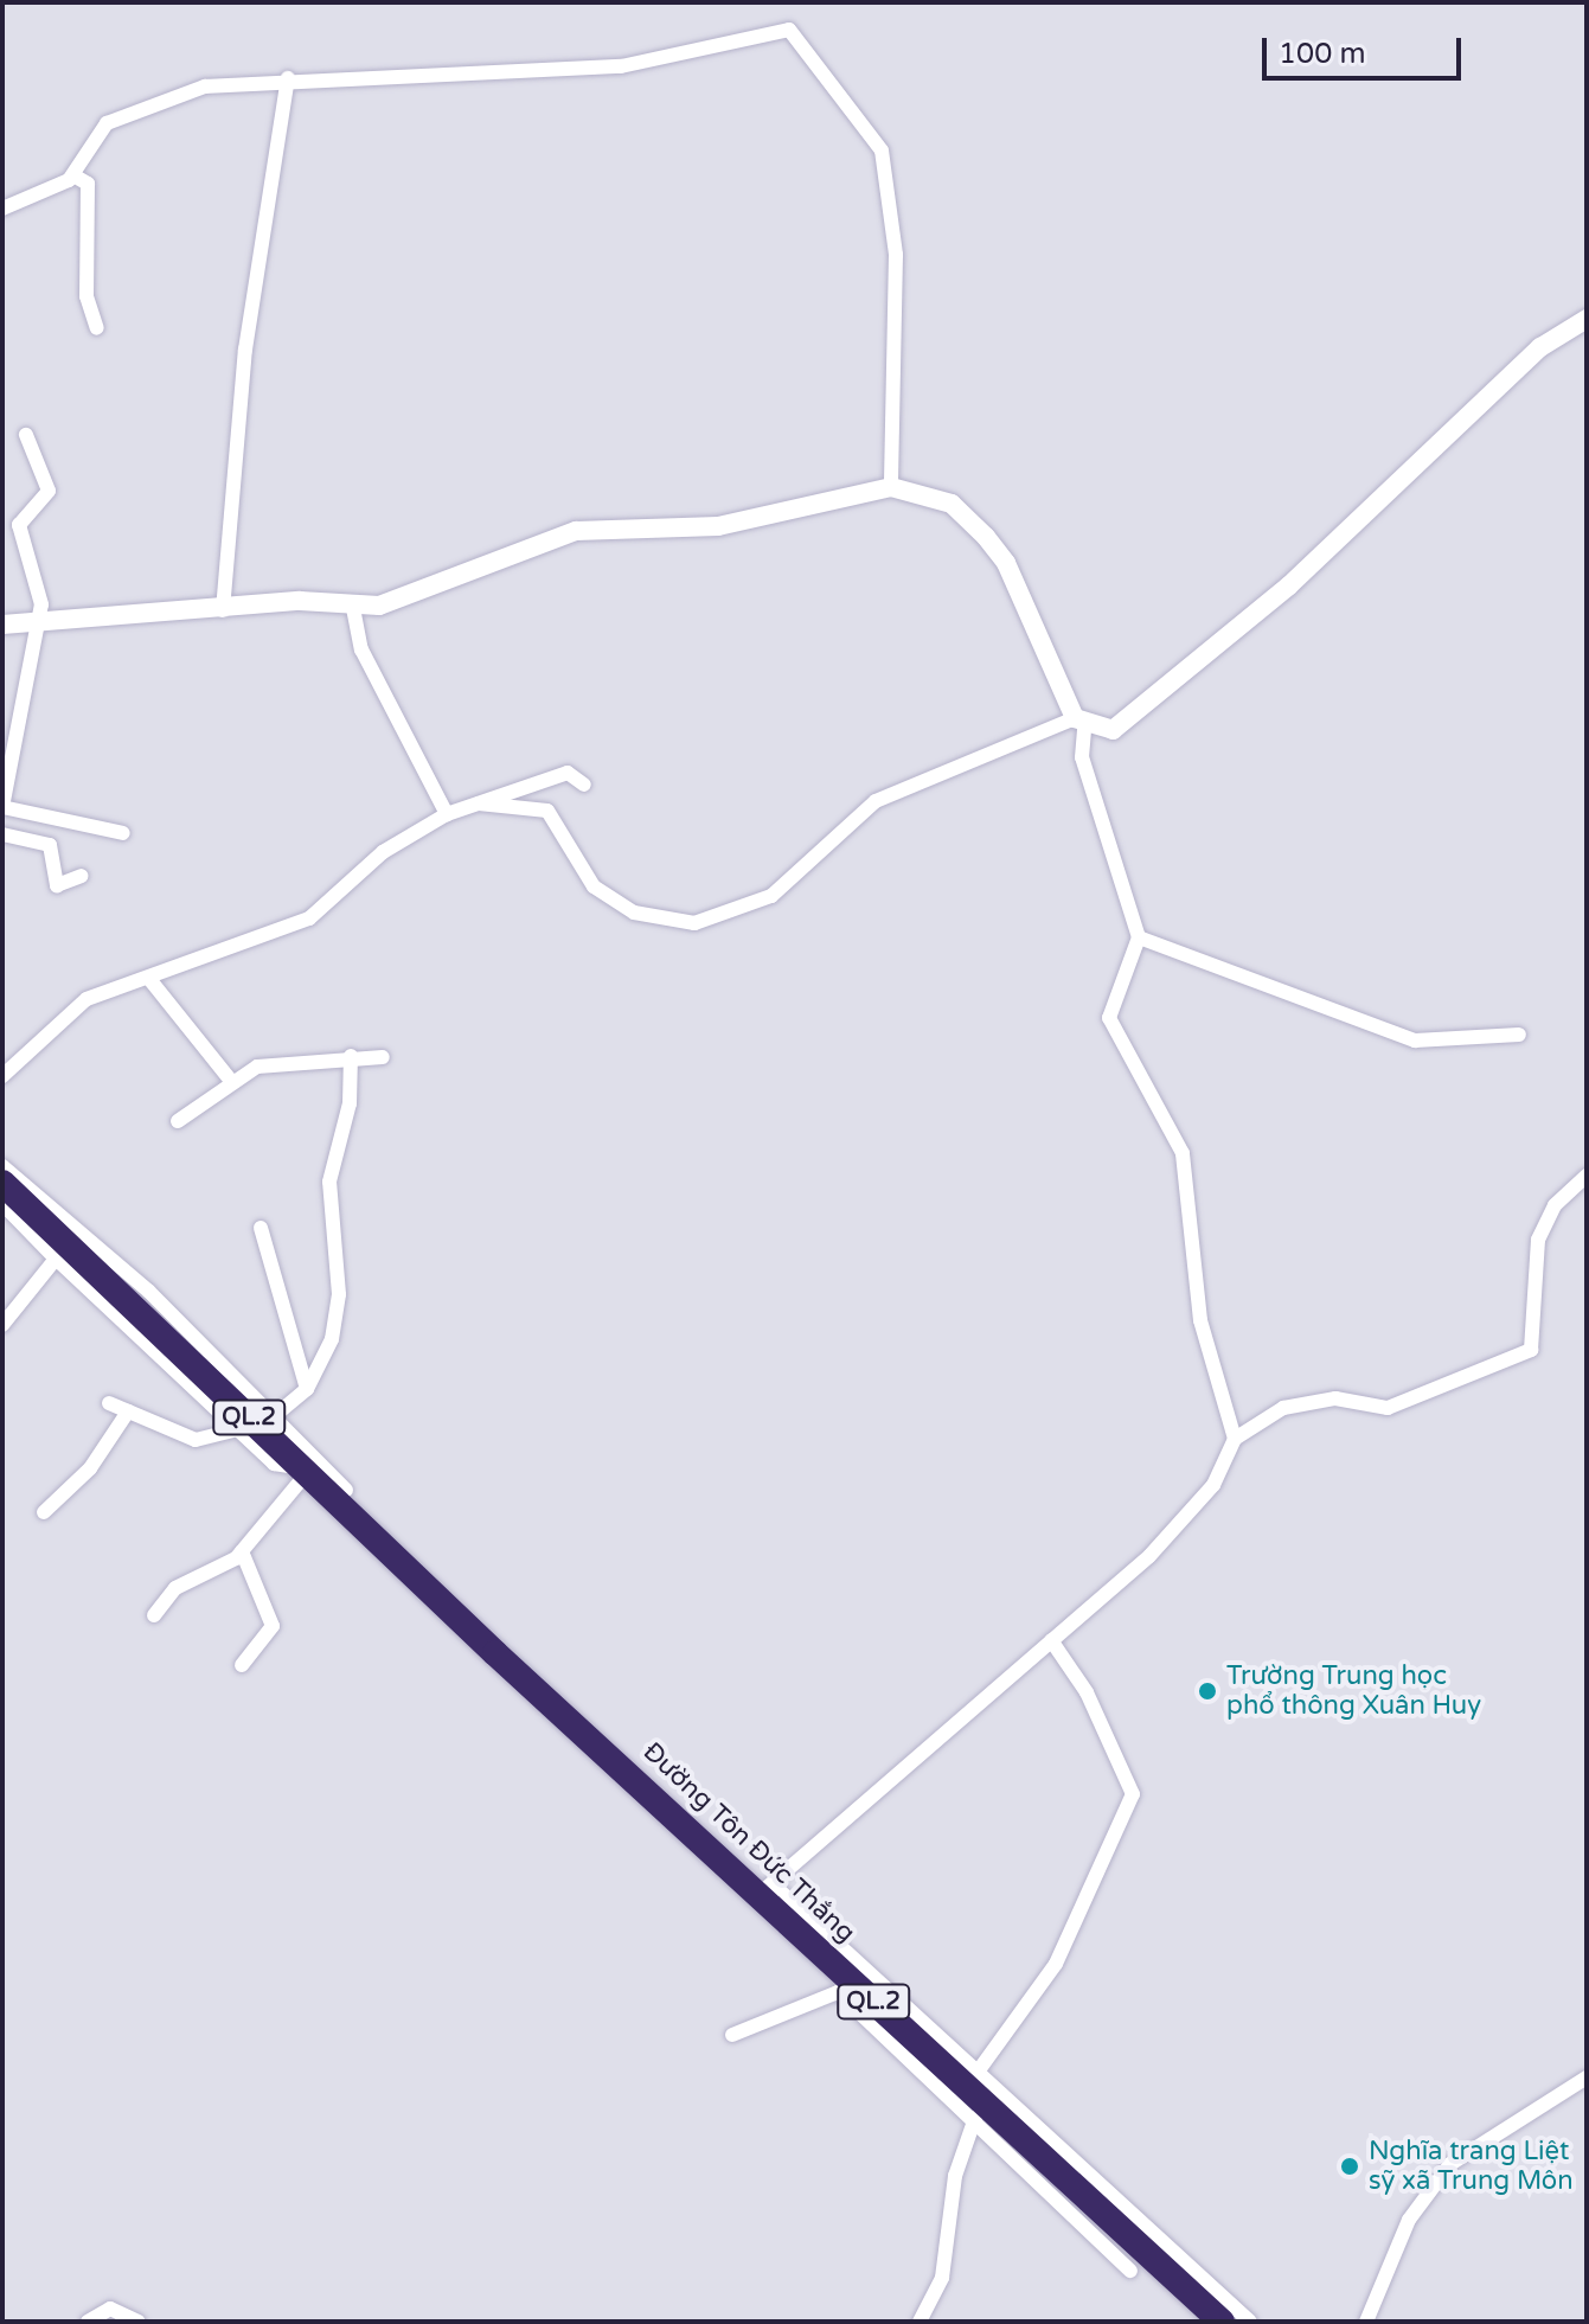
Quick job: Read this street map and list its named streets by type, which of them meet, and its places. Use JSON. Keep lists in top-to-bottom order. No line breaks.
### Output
{"streets":{"highway":["QL.2","Đường Tôn Đức Thắng"]},"crossings":[["QL.2","Đường Tôn Đức Thắng"]],"places":["Trường Trung học phổ thông Xuân Huy","Nghĩa trang Liệt sỹ xã Trung Môn"],"scale_bar":"100 m"}
